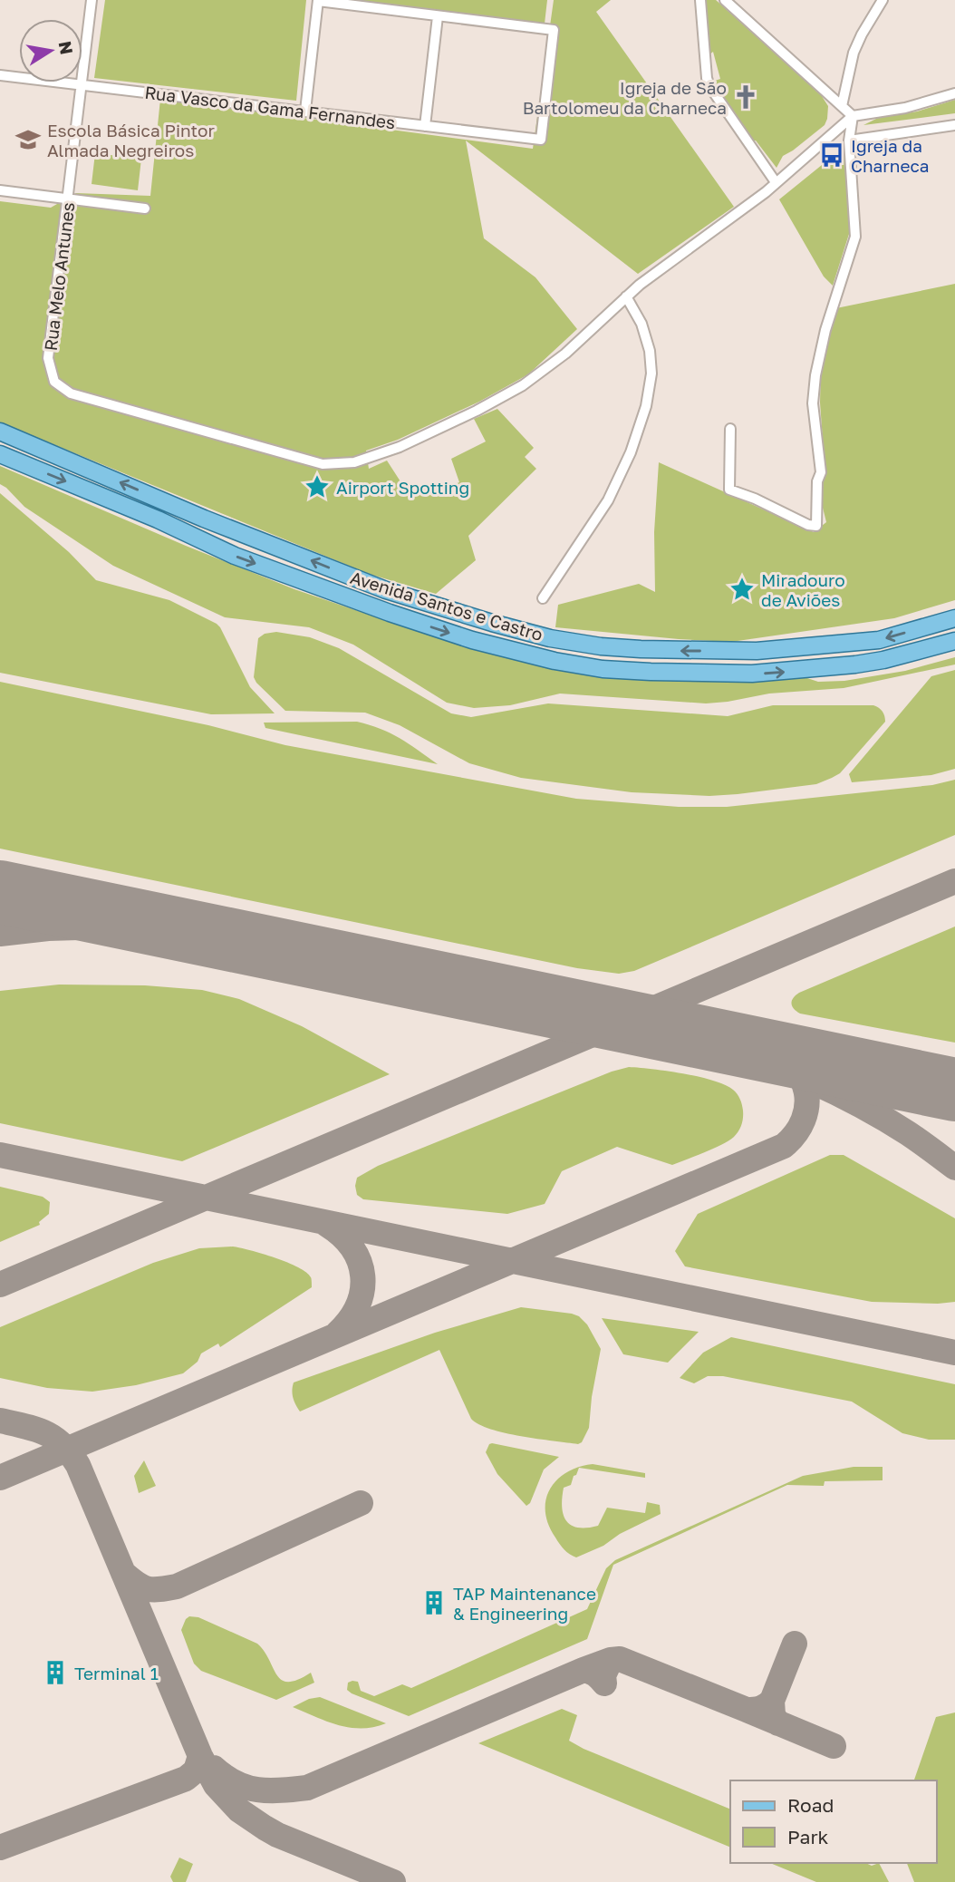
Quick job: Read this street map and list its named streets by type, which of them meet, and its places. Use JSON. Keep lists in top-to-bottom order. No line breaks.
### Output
{"streets":{"main road":["Avenida Santos e Castro"],"street":["Rua Vasco da Gama Fernandes","Rua Melo Antunes"]},"crossings":[["Rua Vasco da Gama Fernandes","Rua Melo Antunes"]],"places":{"church":["Igreja de São Bartolomeu da Charneca"],"school or university":["Escola Básica Pintor Almada Negreiros"],"bus stop":["Igreja da Charneca"],"place":["Airport Spotting","Miradouro de Aviões"],"building":["TAP Maintenance & Engineering","Terminal 1"]},"legend":["Road","Park"],"north":"right"}
